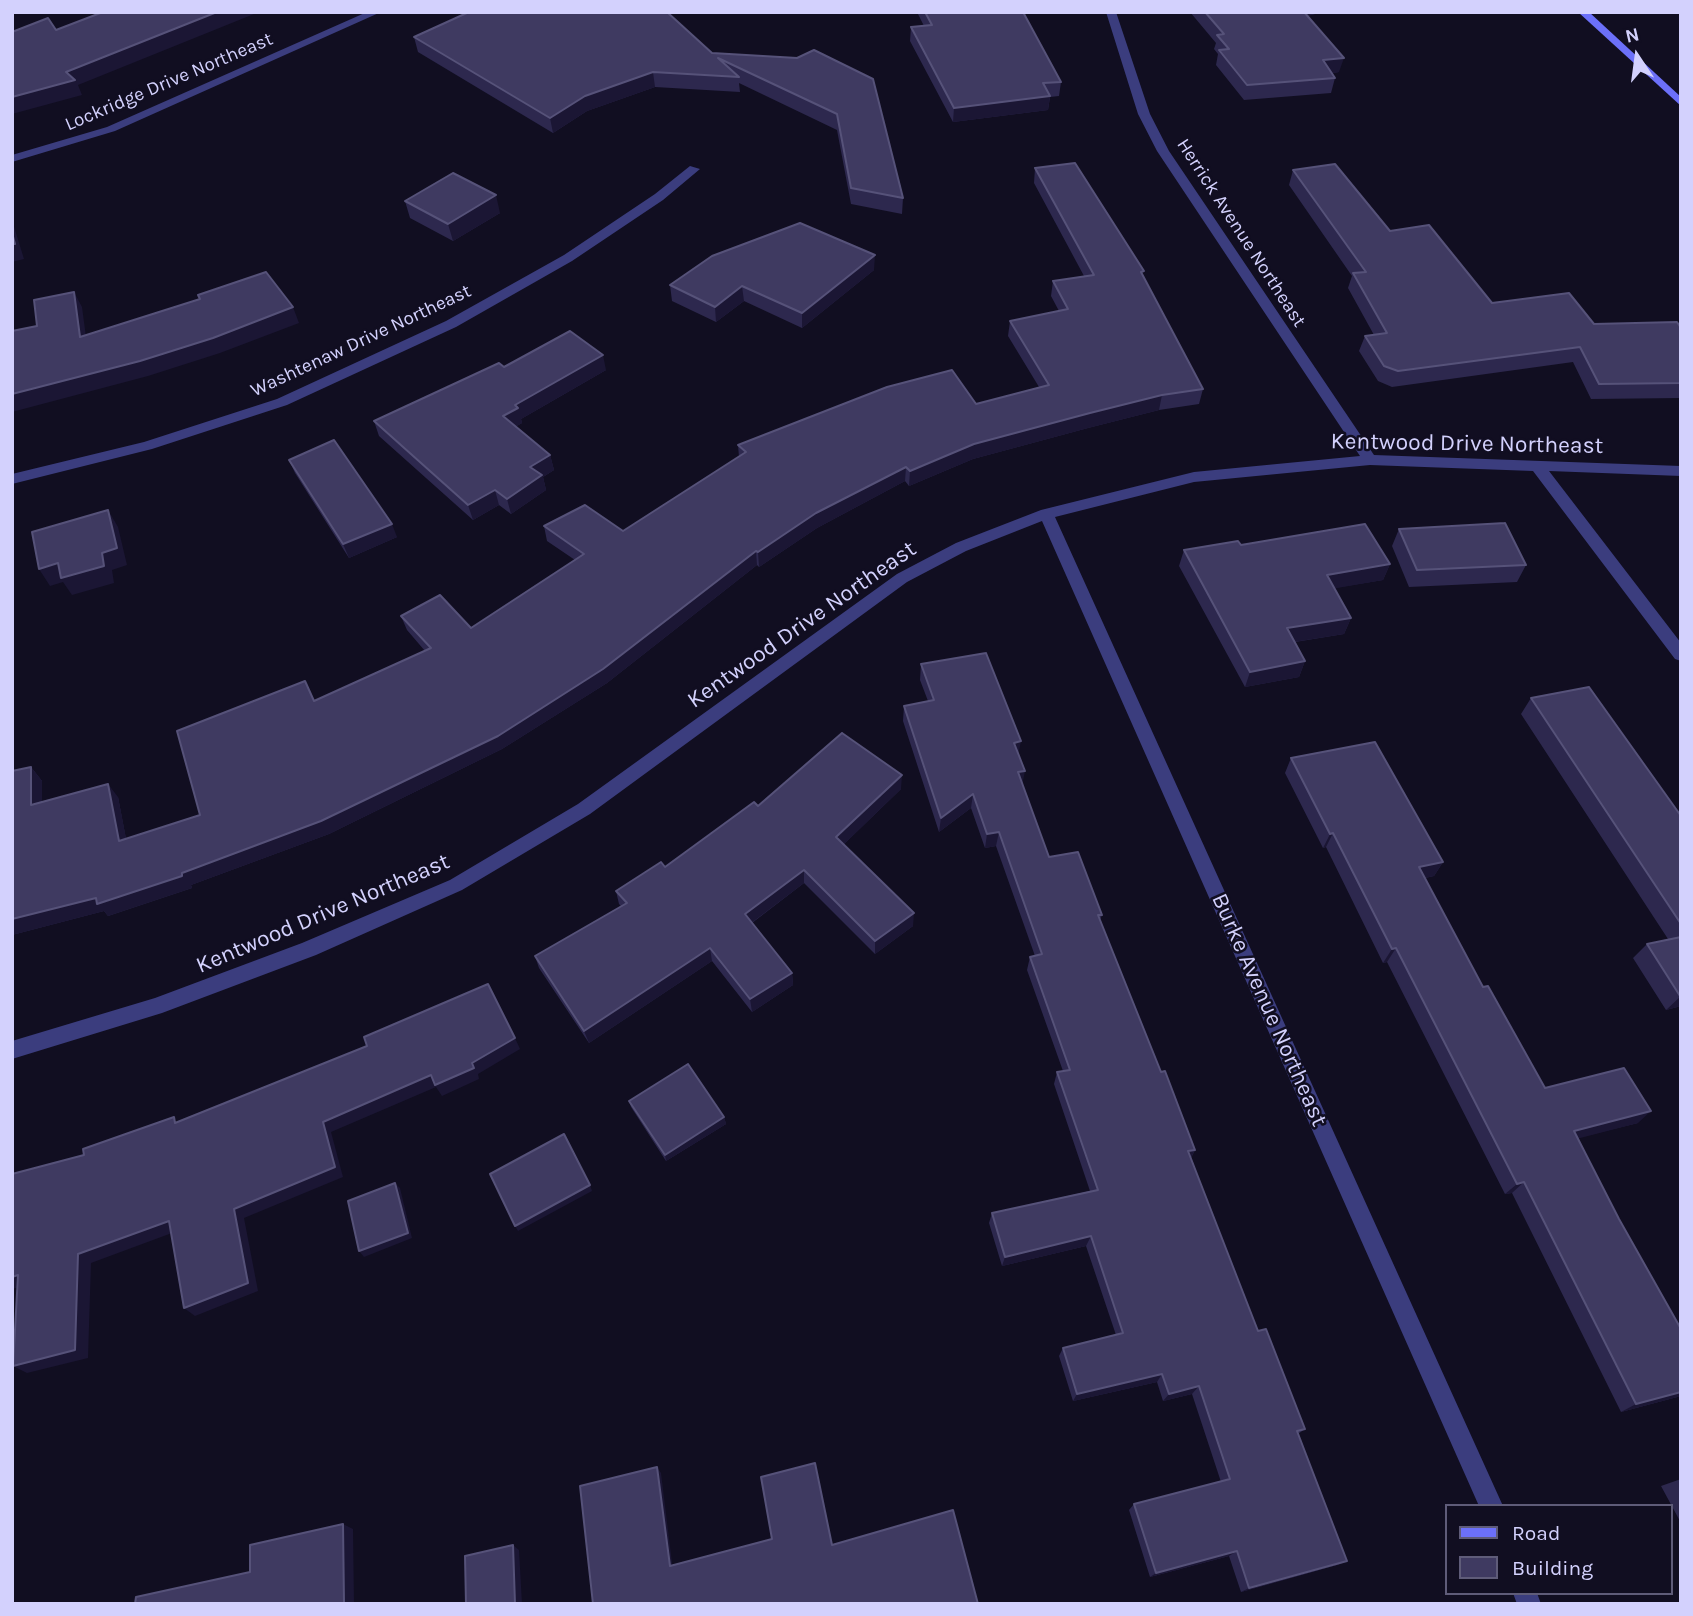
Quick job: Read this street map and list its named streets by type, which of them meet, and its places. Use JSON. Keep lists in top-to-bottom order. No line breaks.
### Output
{"streets":{"street":["Lockridge Drive Northeast","Herrick Avenue Northeast","Washtenaw Drive Northeast","Kentwood Drive Northeast","Burke Avenue Northeast"]},"crossings":[["Herrick Avenue Northeast","Kentwood Drive Northeast"],["Kentwood Drive Northeast","Burke Avenue Northeast"]],"legend":["Road","Building"],"north":"top"}
